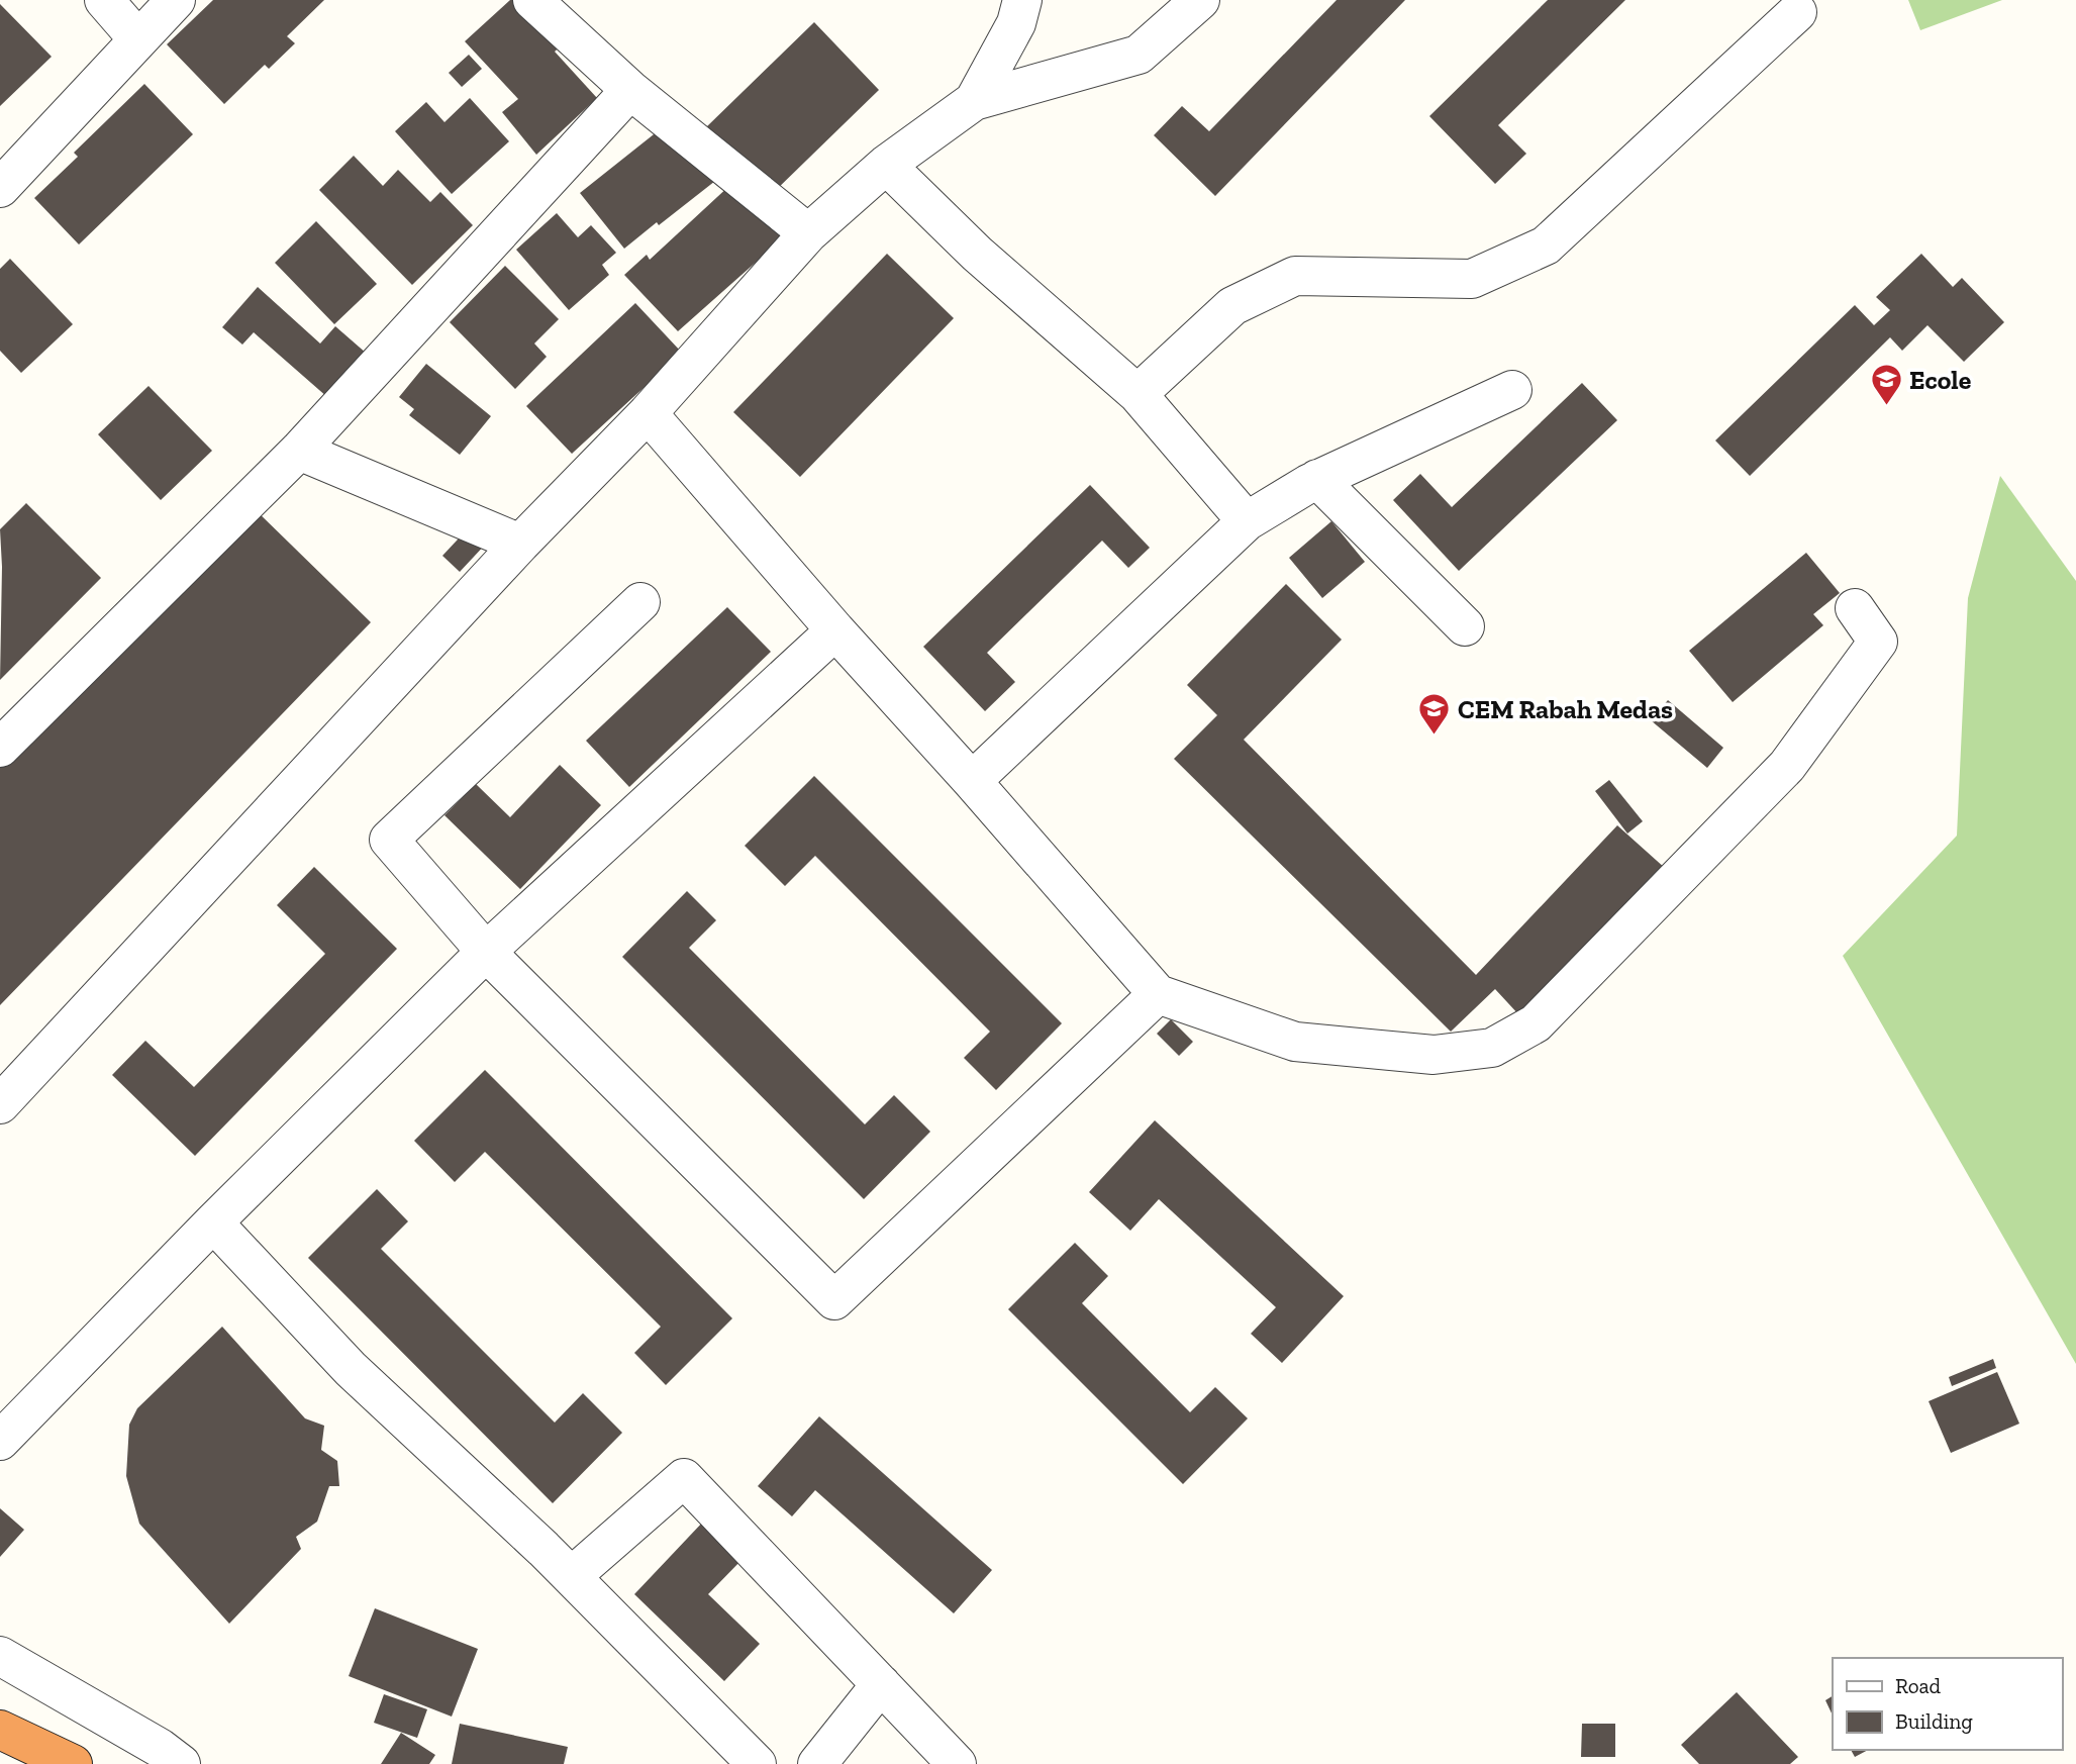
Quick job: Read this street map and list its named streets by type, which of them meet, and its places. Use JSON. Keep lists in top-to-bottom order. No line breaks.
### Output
{"places":{"school or university":["Ecole","CEM Rabah Medas"]},"legend":["Road","Building"]}
